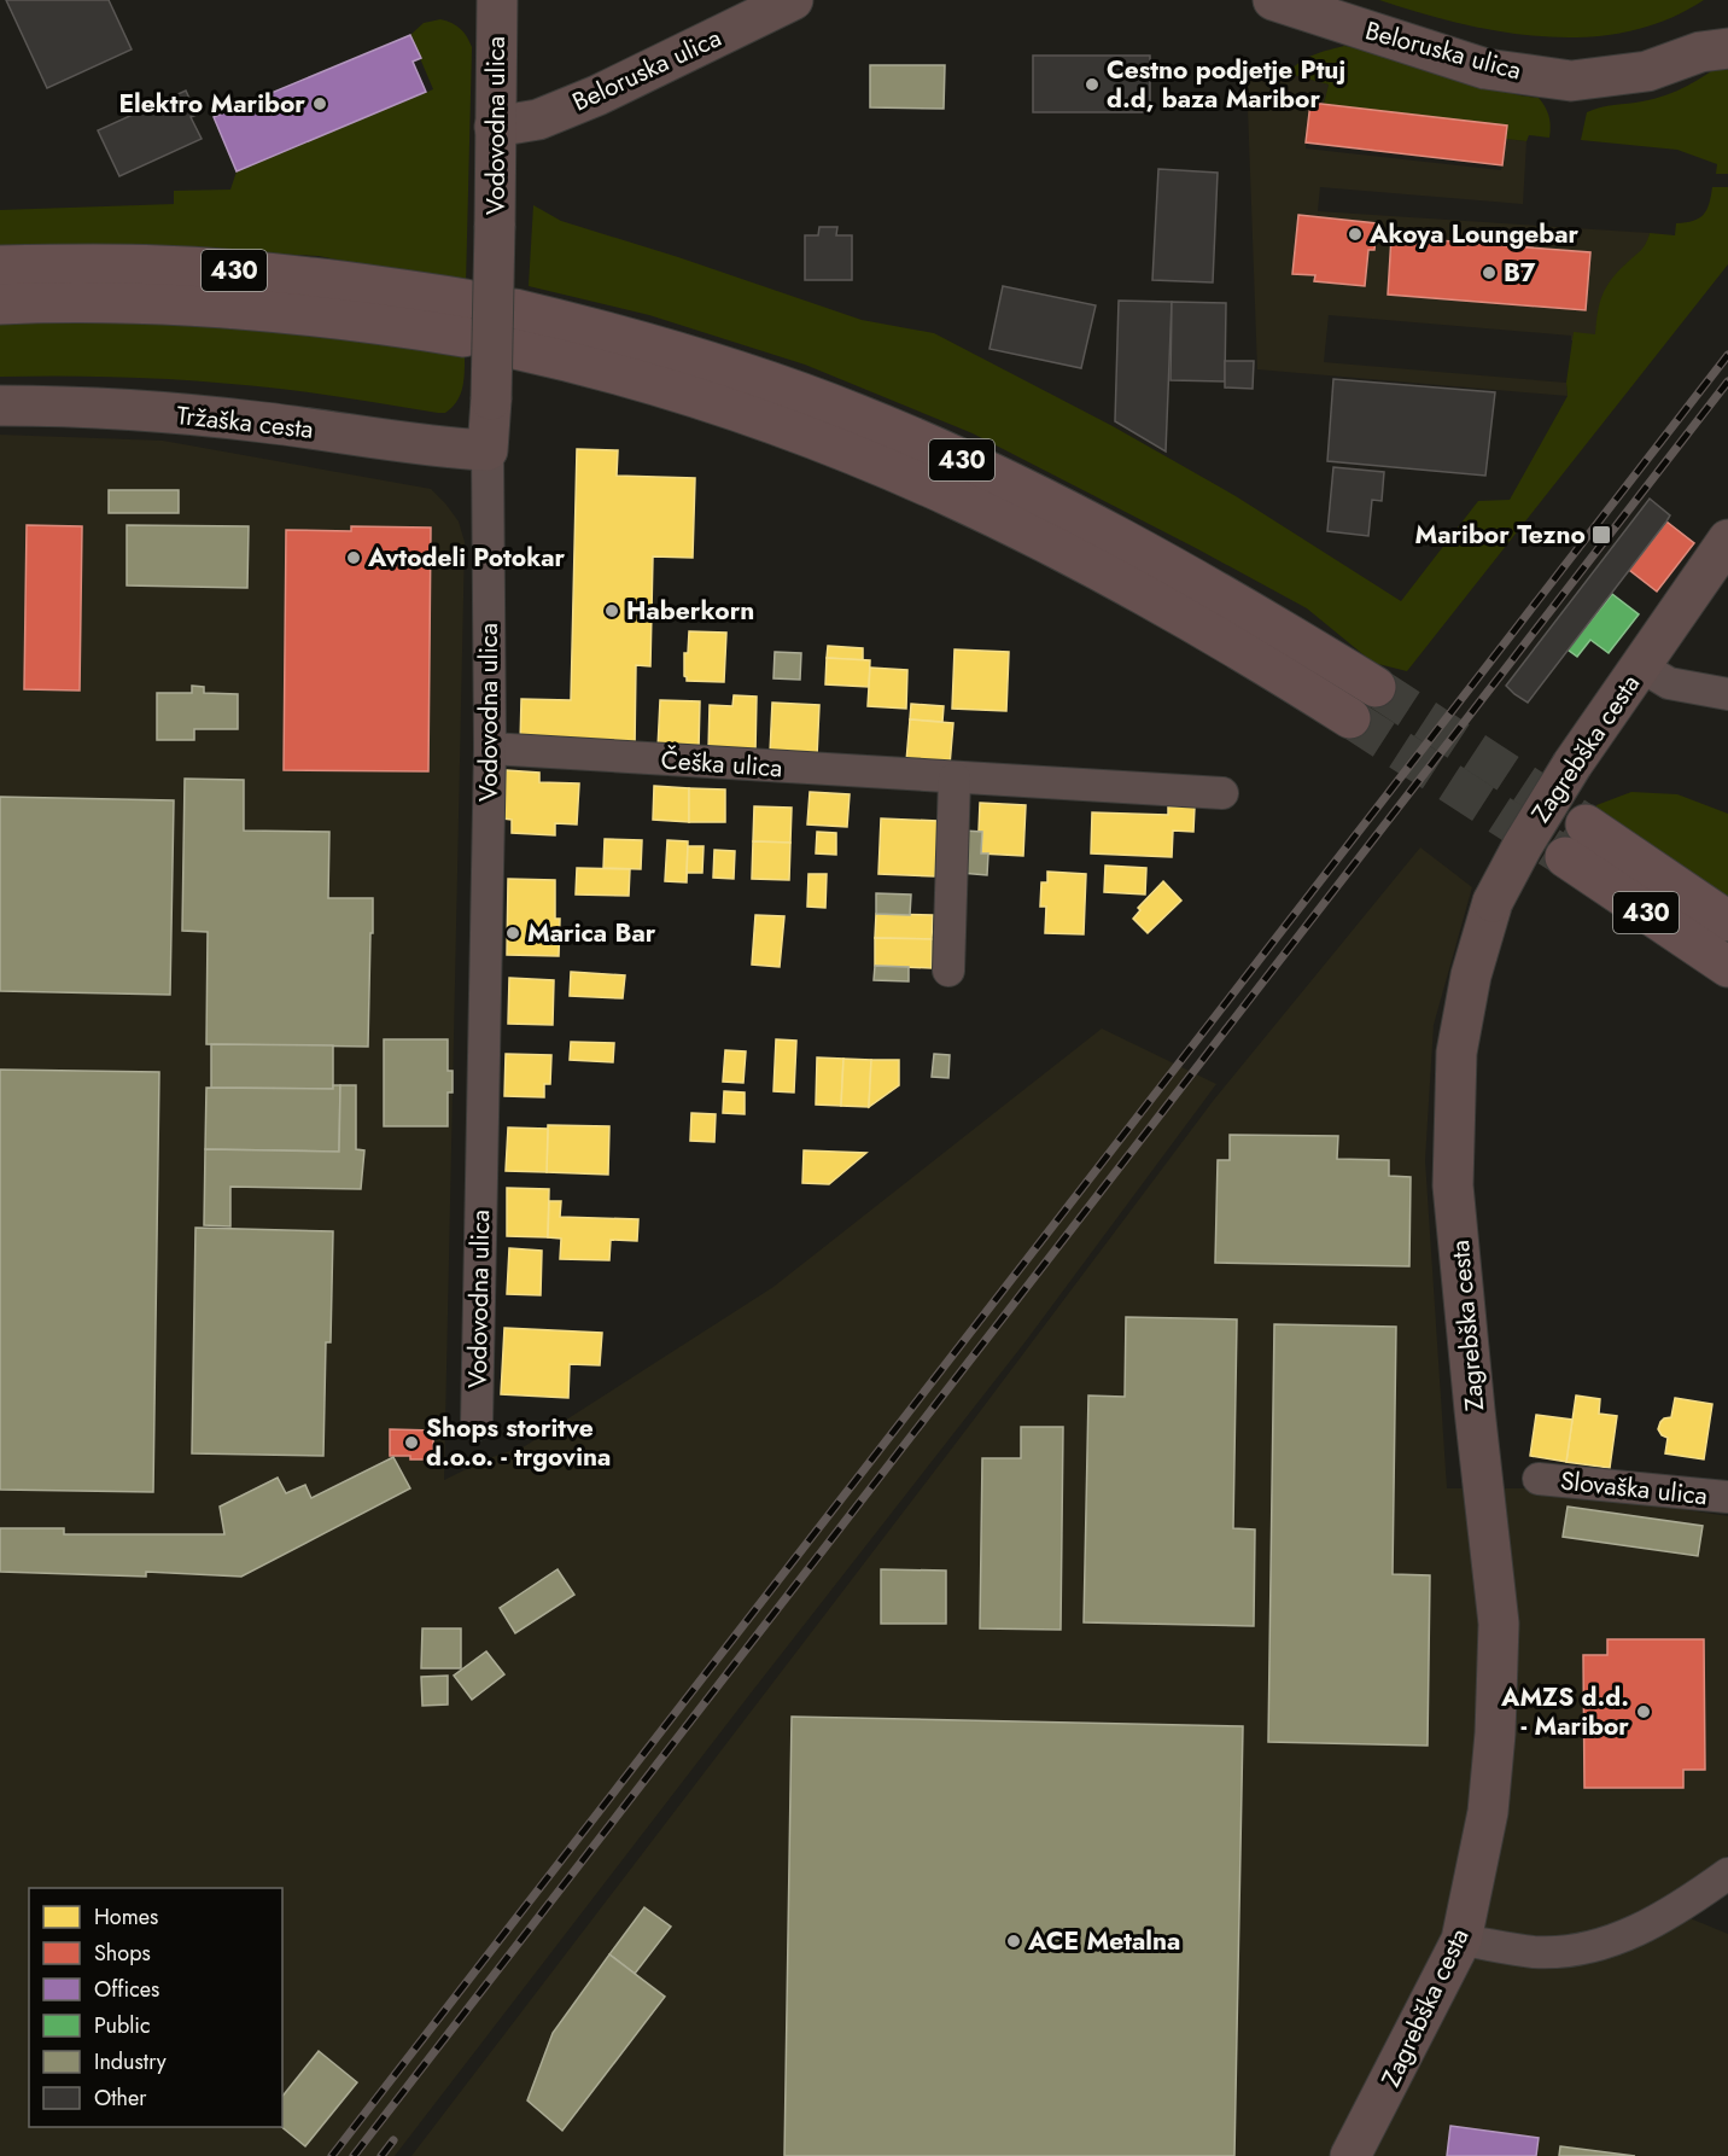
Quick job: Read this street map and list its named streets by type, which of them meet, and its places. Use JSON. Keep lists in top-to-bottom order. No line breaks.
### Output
{"streets":{"highway":["430"],"street":["Beloruska ulica","Vodovodna ulica","Tržaška cesta","Zagrebška cesta","Češka ulica","Slovaška ulica"]},"crossings":[["Beloruska ulica","Vodovodna ulica"],["Vodovodna ulica","Tržaška cesta"],["Vodovodna ulica","Češka ulica"]],"places":{"other":["Cestno podjetje Ptuj d.d, baza Maribor","Elektro Maribor","Akoya Loungebar","B7","Avtodeli Potokar","Haberkorn","Marica Bar","Shops storitve d.o.o. - trgovina","AMZS d.d. - Maribor","ACE Metalna"],"transit":["Maribor Tezno"]},"legend":["Homes","Shops","Offices","Public","Industry","Other"]}
